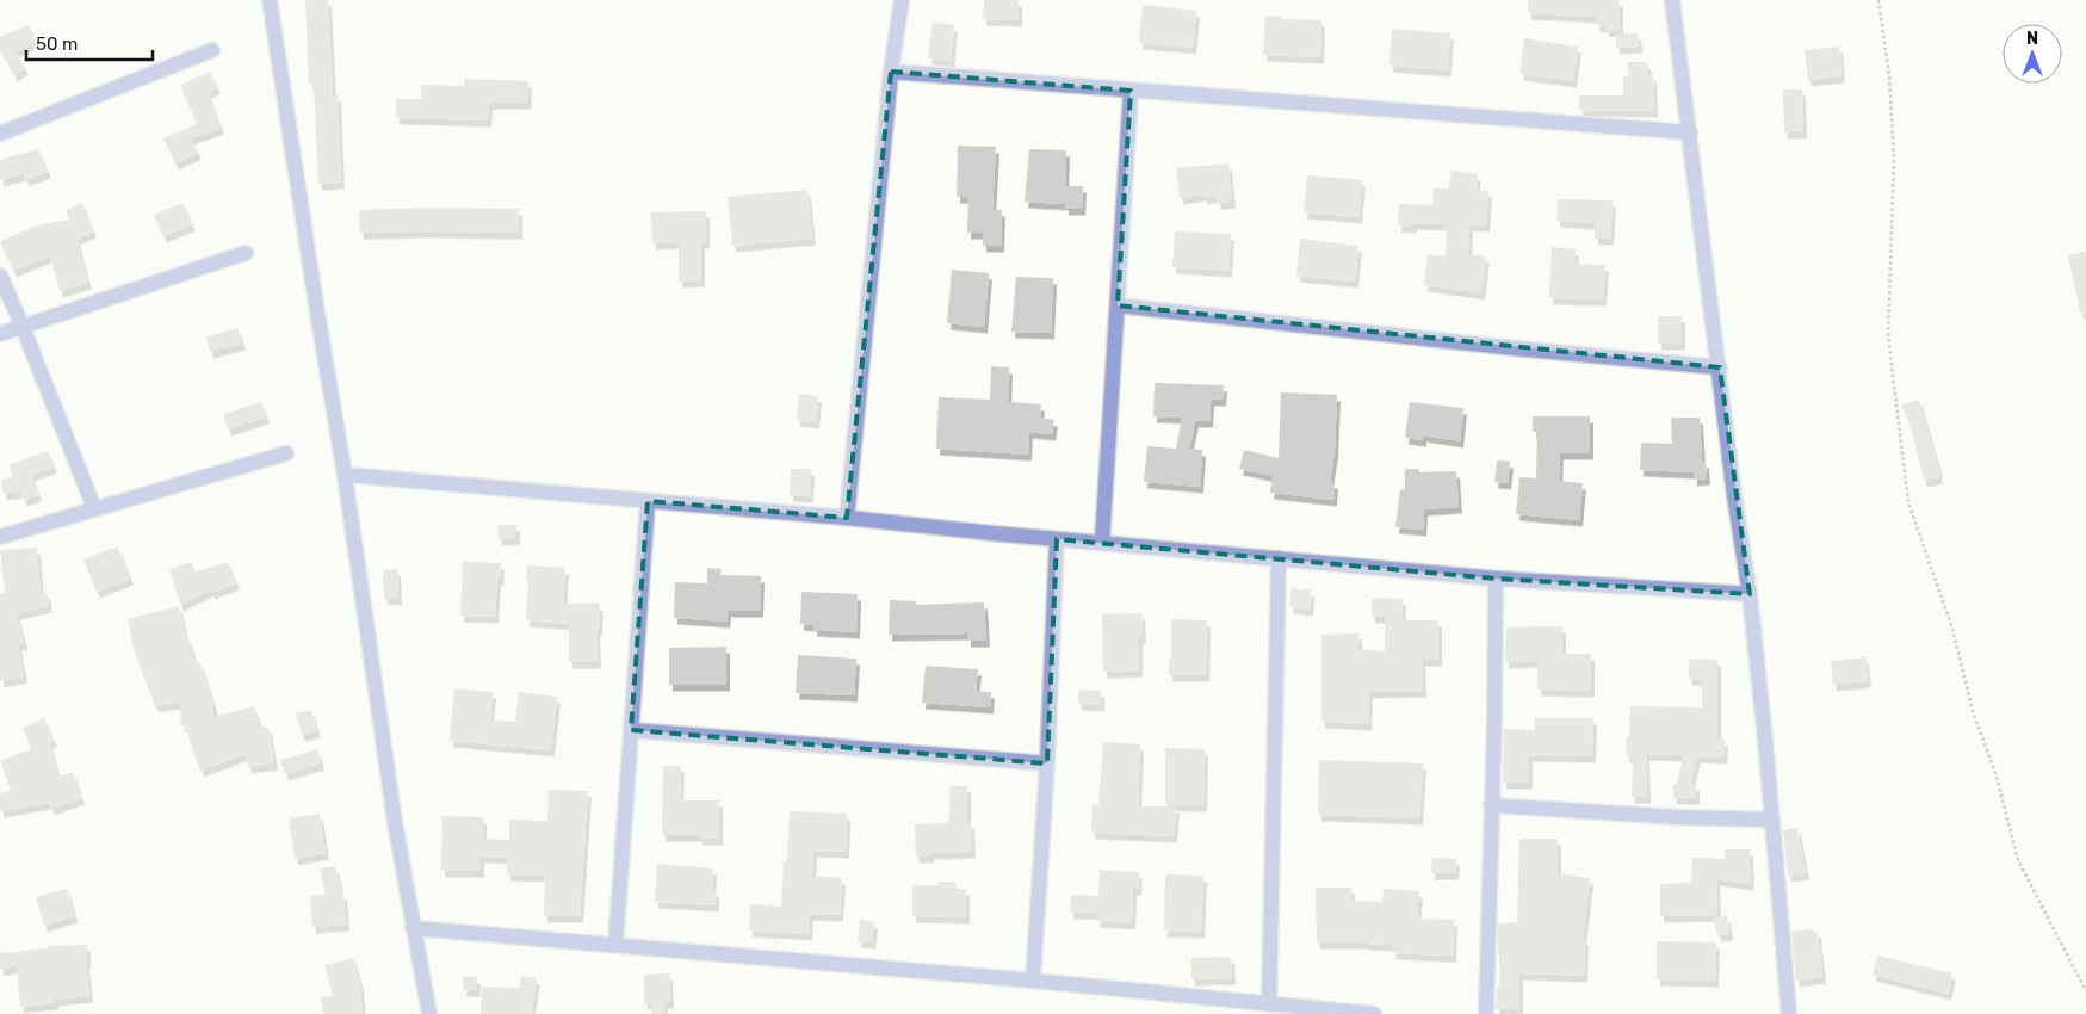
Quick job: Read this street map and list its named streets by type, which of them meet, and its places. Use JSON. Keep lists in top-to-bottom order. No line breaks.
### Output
{"scale_bar":"50 m","north":"top"}
